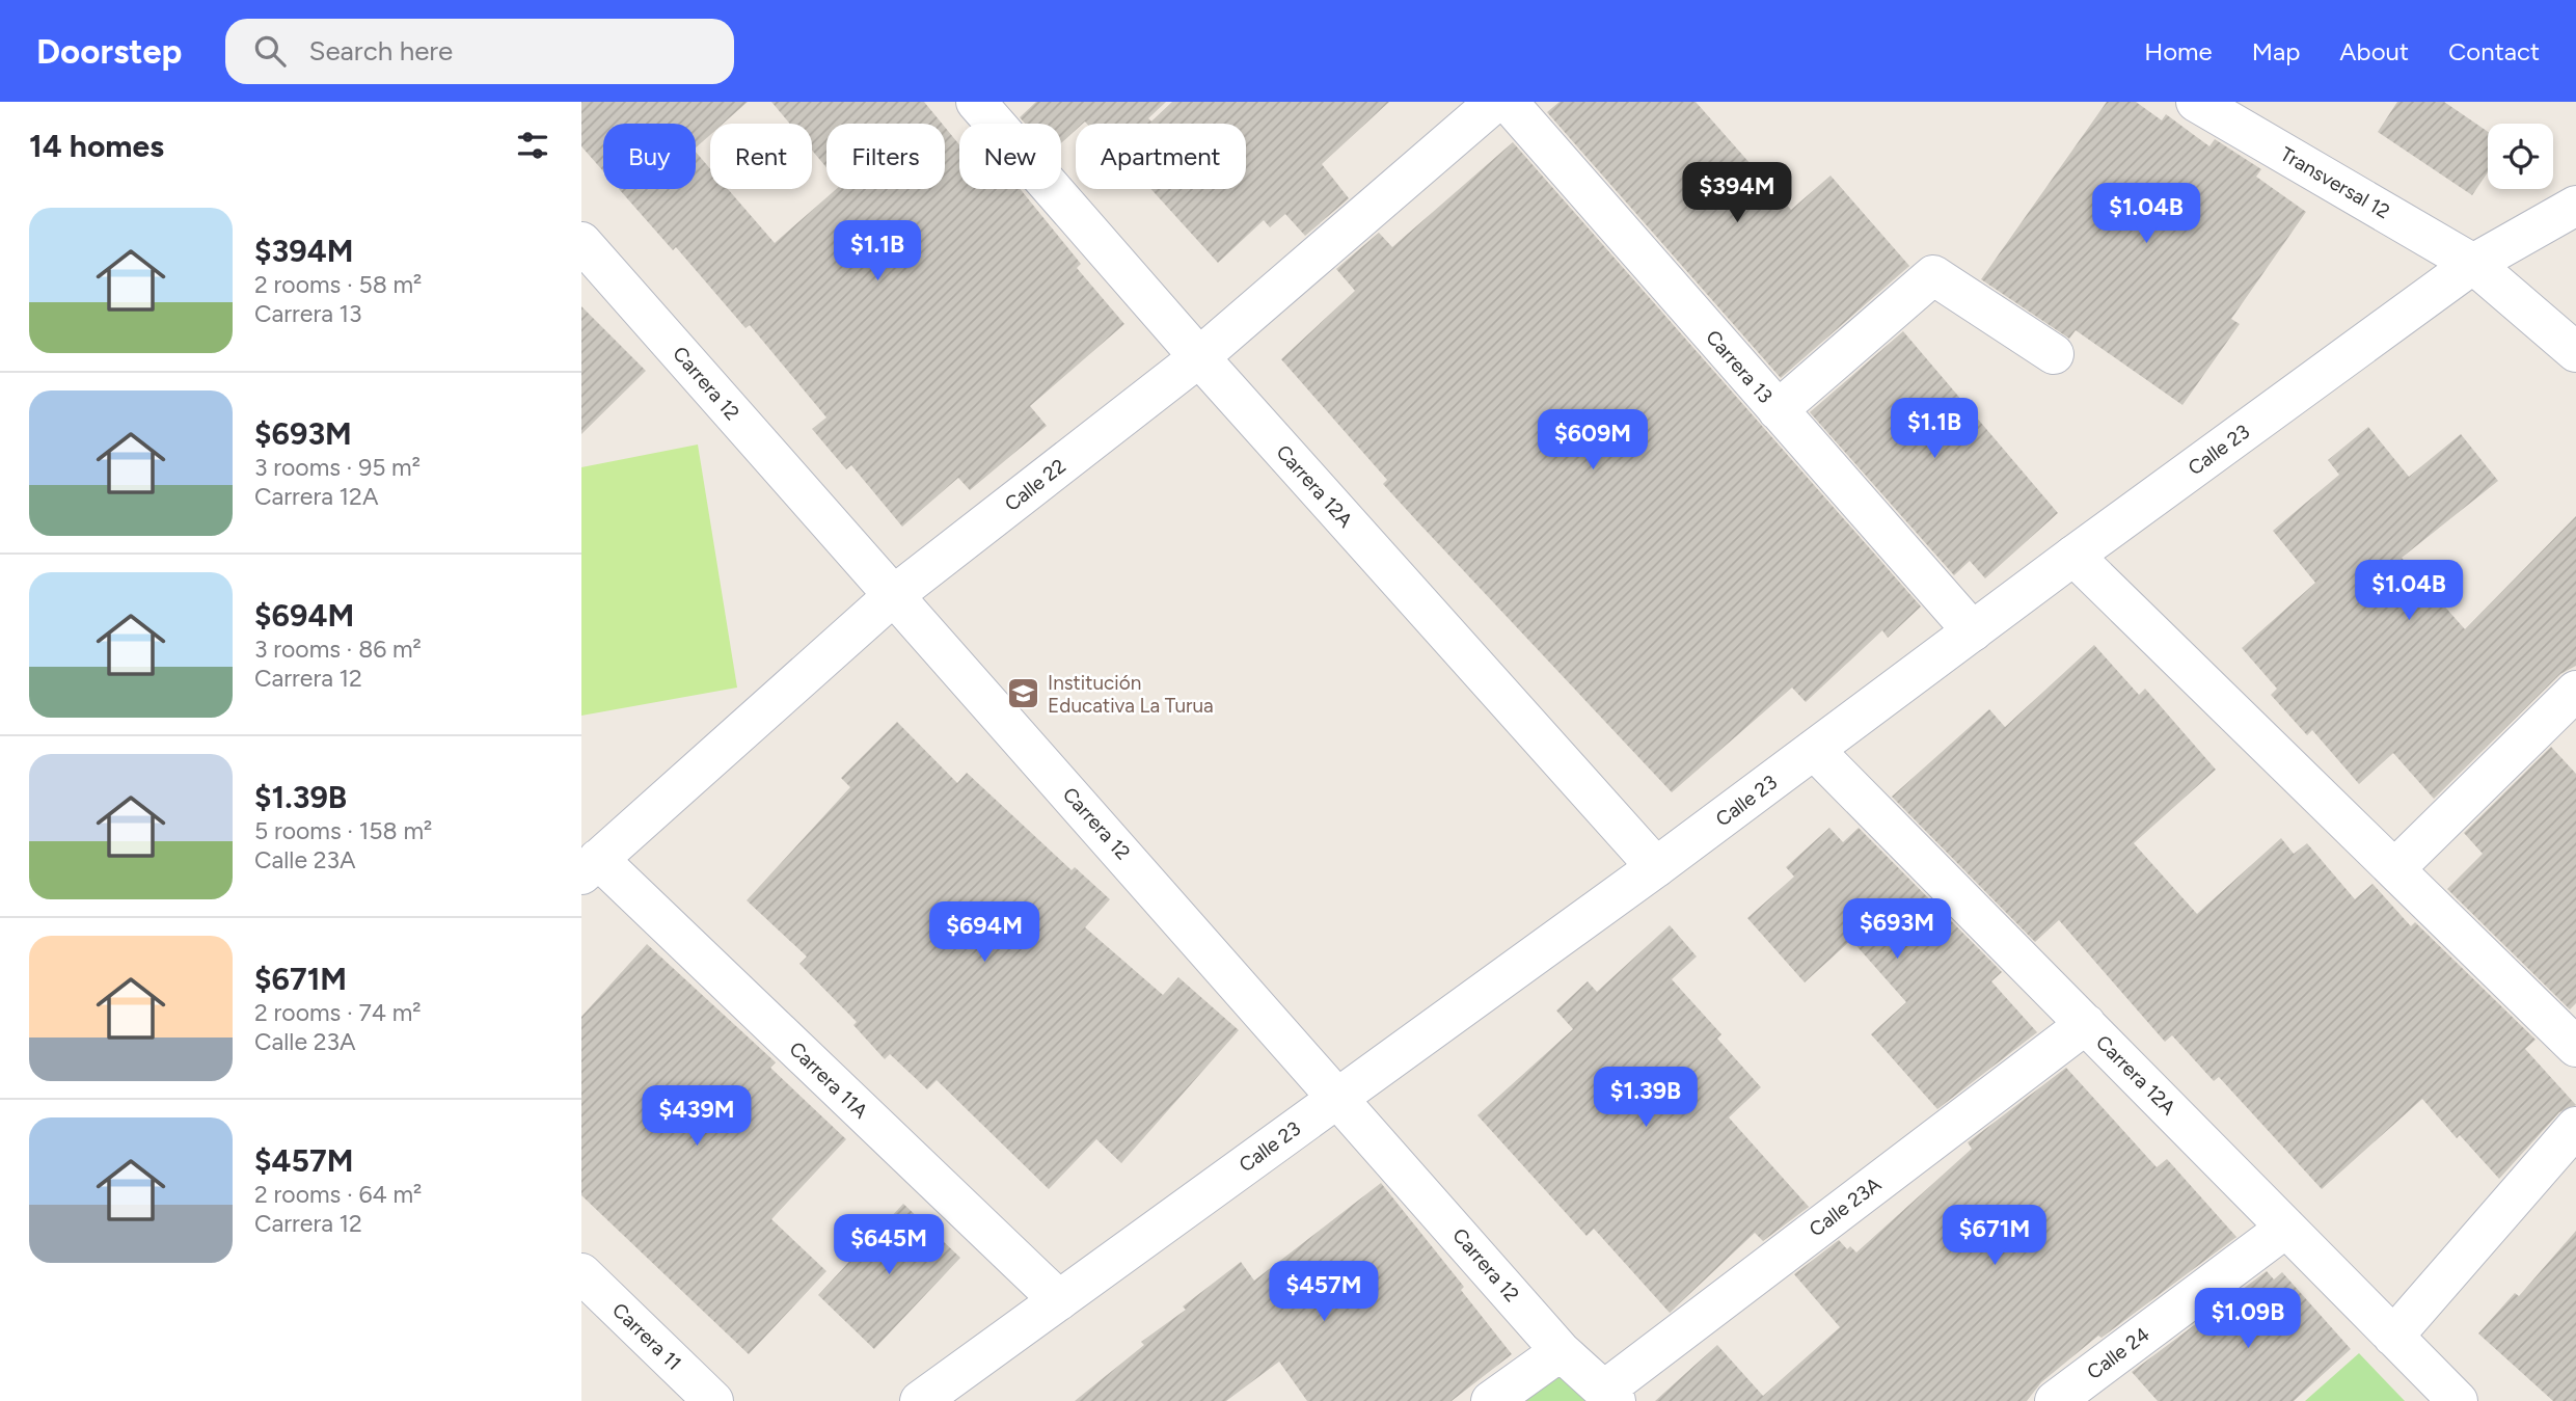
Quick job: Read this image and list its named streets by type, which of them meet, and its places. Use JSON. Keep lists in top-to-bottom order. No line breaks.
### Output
{"streets":{"street":["Transversal 12","Carrera 13","Carrera 12","Calle 23","Calle 22","Carrera 12A","Carrera 11A","Calle 23A","Carrera 11","Calle 24"]},"crossings":[["Transversal 12","Calle 23"],["Carrera 13","Calle 23"],["Carrera 12","Calle 23"],["Carrera 12","Calle 22"],["Carrera 12","Calle 23A"],["Calle 23","Carrera 12A"],["Calle 23","Carrera 11A"],["Calle 22","Carrera 12A"],["Calle 22","Carrera 11A"],["Carrera 12A","Calle 23A"],["Carrera 12A","Calle 24"]],"places":{"school or university":["Institución Educativa La Turua"]},"page":{"header":"Doorstep","search":"Search here","nav":["Home","Map","About","Contact"],"heading":"14 homes","chip":["Buy","Rent","Filters","New","Apartment"],"price":["$394M","$1.04B","$1.1B","$1.1B","$609M","$1.04B","$693M","$694M","$1.39B","$439M","$671M","$645M","$457M","$1.09B"],"list":[{"name":"$394M","note":"2 rooms · 58 m² · Carrera 13"},{"name":"$693M","note":"3 rooms · 95 m² · Carrera 12A"},{"name":"$694M","note":"3 rooms · 86 m² · Carrera 12"},{"name":"$1.39B","note":"5 rooms · 158 m² · Calle 23A"},{"name":"$671M","note":"2 rooms · 74 m² · Calle 23A"},{"name":"$457M","note":"2 rooms · 64 m² · Carrera 12"}]}}
